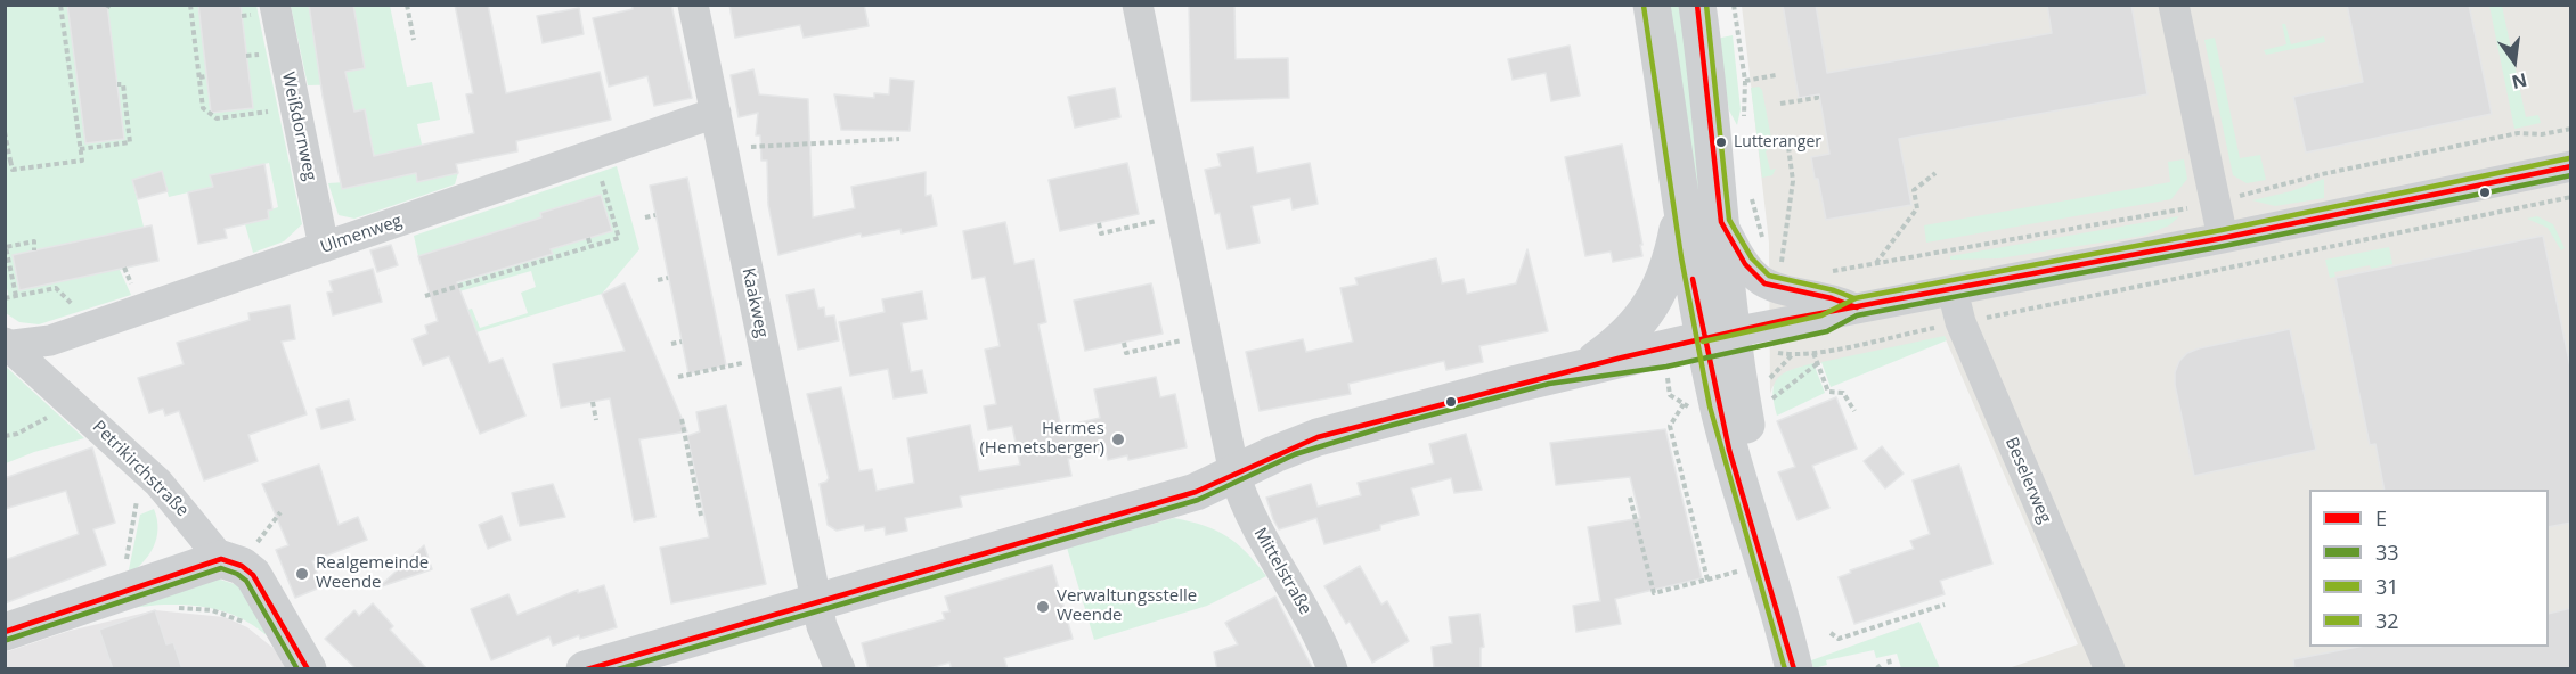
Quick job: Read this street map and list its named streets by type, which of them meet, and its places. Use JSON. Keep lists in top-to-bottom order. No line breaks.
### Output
{"streets":{"street":["Weißdornweg","Ulmenweg","Kaakweg","Petrikirchstraße","Beselerweg","Mittelstraße"]},"crossings":[["Weißdornweg","Ulmenweg"],["Ulmenweg","Kaakweg"],["Ulmenweg","Petrikirchstraße"]],"places":["Lutteranger","Hermes (Hemetsberger)","Realgemeinde Weende","Verwaltungsstelle Weende"],"lines":["transit line E","transit line 31","transit line 32","transit line 33"],"legend":["E","33","31","32"],"north":"bottom"}
